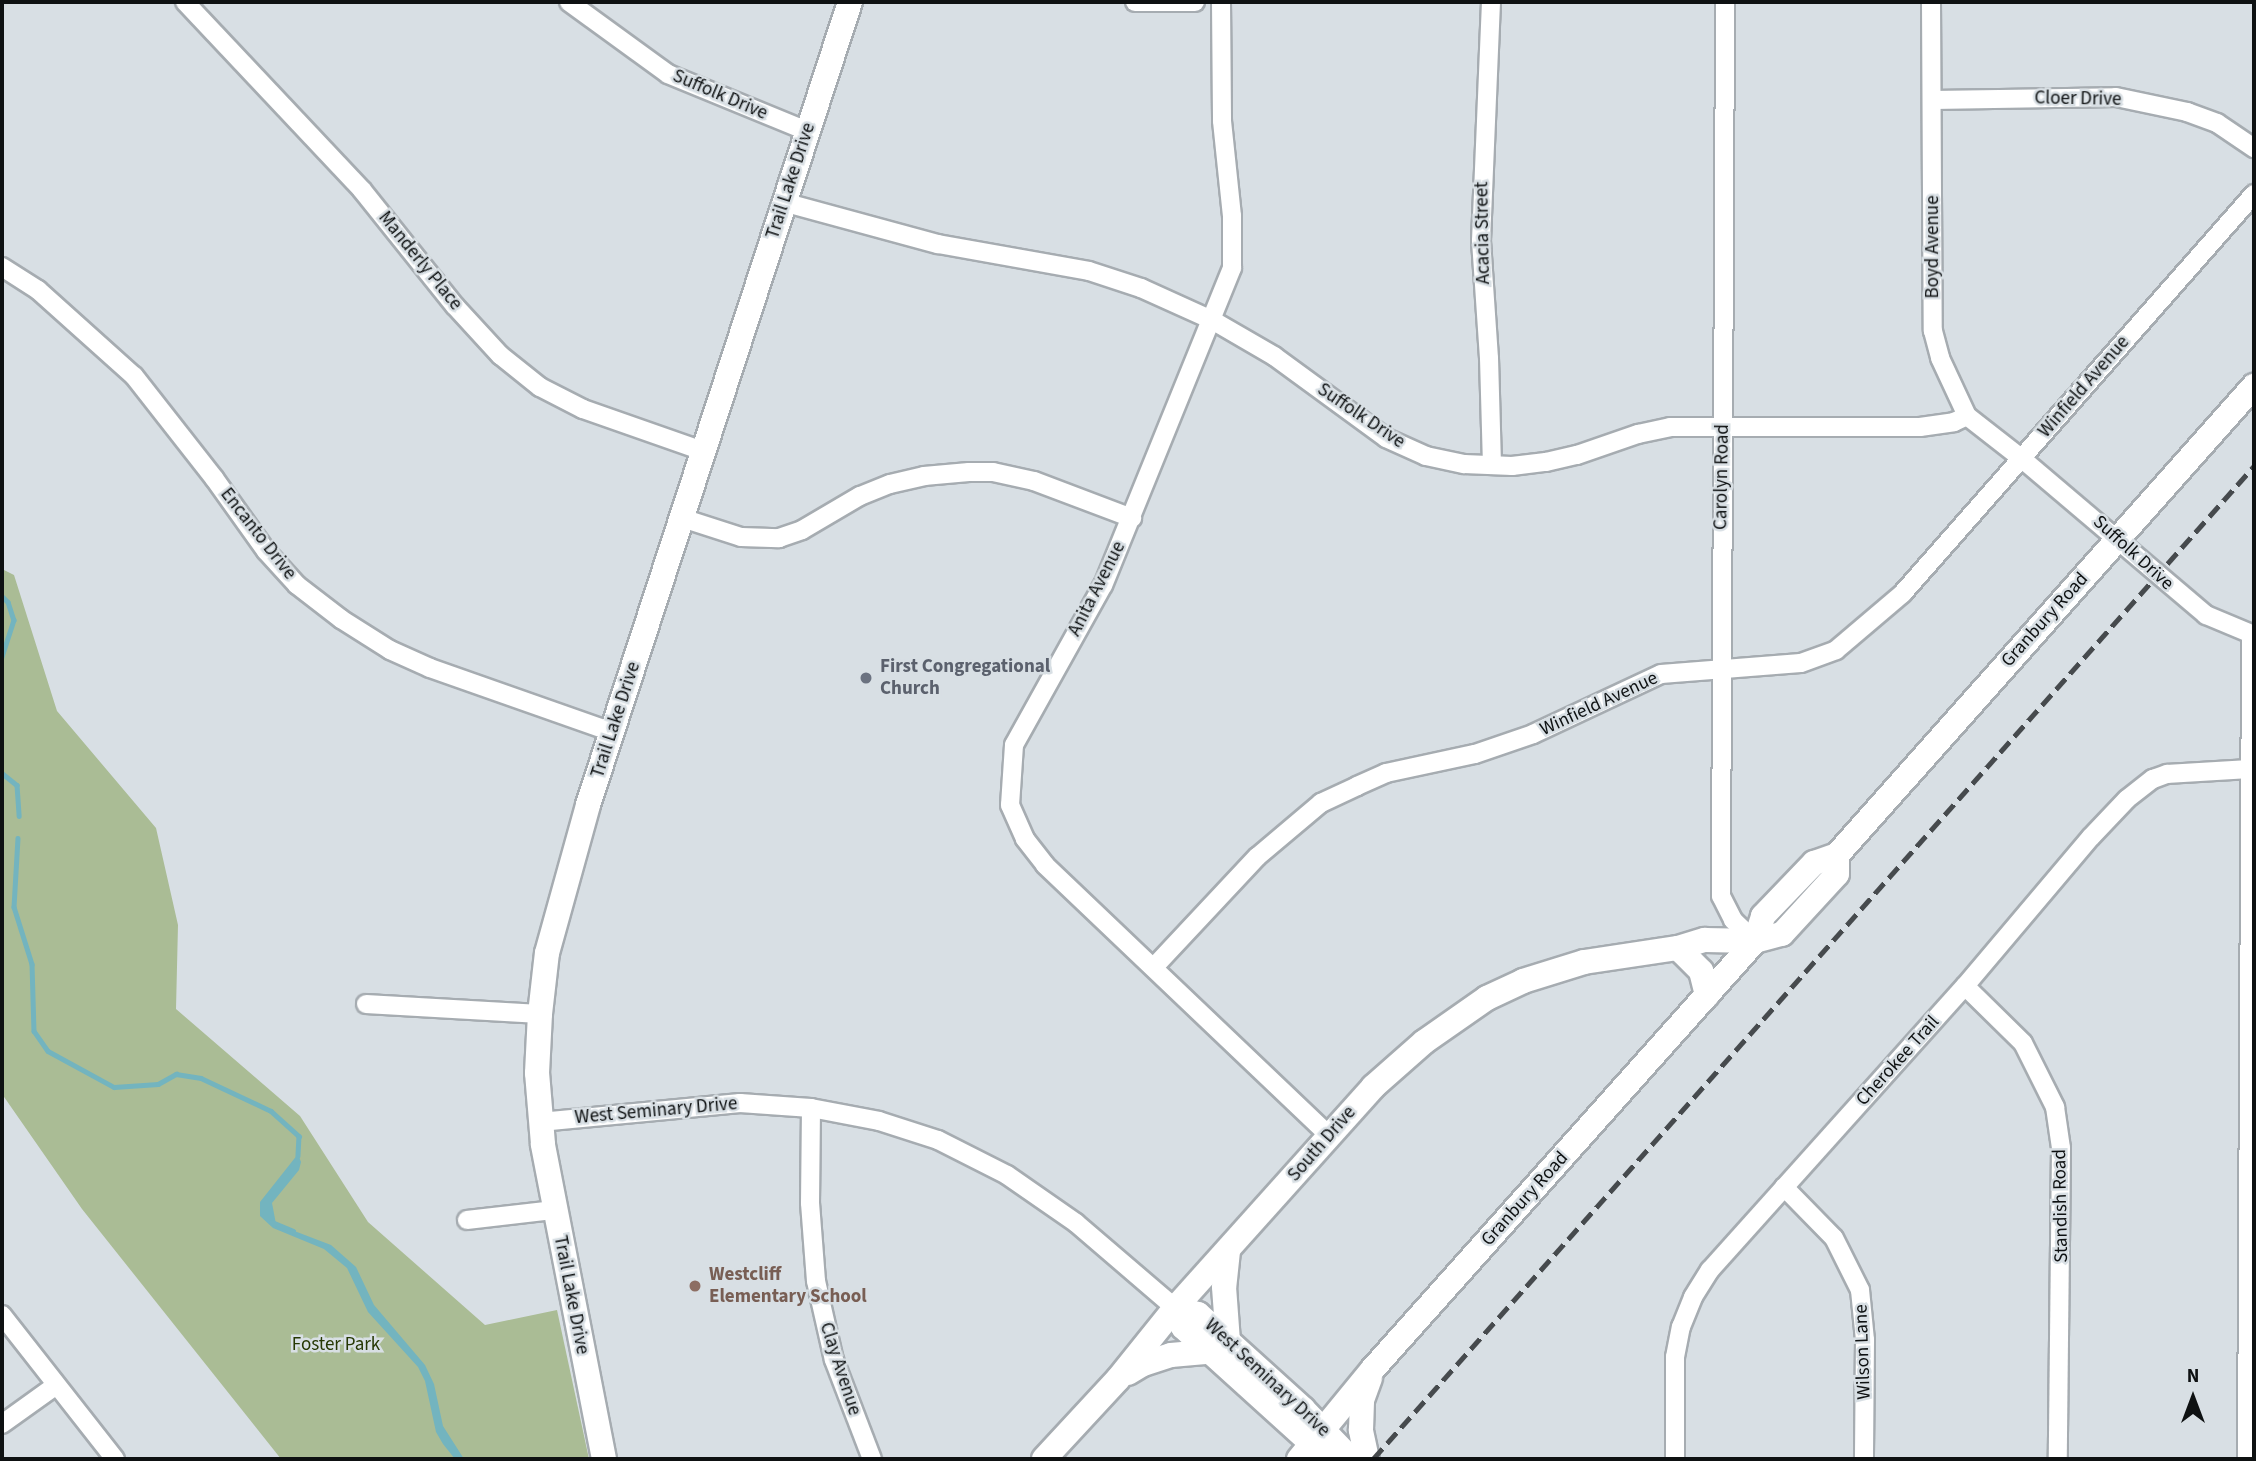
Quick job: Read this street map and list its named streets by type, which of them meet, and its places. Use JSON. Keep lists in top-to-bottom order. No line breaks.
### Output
{"streets":{"street":["Suffolk Drive","Cloer Drive","Trail Lake Drive","Acacia Street","Boyd Avenue","Manderly Place","Winfield Avenue","Carolyn Road","Encanto Drive","Anita Avenue","Granbury Road","Cherokee Trail","West Seminary Drive","South Drive","Standish Road","Wilson Lane","Clay Avenue"]},"crossings":[["Suffolk Drive","Trail Lake Drive"],["Suffolk Drive","Acacia Street"],["Suffolk Drive","Boyd Avenue"],["Suffolk Drive","Winfield Avenue"],["Suffolk Drive","Carolyn Road"],["Suffolk Drive","Anita Avenue"],["Suffolk Drive","Granbury Road"],["Cloer Drive","Boyd Avenue"],["Trail Lake Drive","Manderly Place"],["Trail Lake Drive","Encanto Drive"],["Trail Lake Drive","West Seminary Drive"],["Boyd Avenue","Winfield Avenue"],["Winfield Avenue","Carolyn Road"],["Winfield Avenue","Anita Avenue"],["Carolyn Road","Granbury Road"],["Carolyn Road","South Drive"],["Anita Avenue","South Drive"],["Granbury Road","West Seminary Drive"],["Granbury Road","South Drive"],["Cherokee Trail","Standish Road"],["Cherokee Trail","Wilson Lane"],["West Seminary Drive","South Drive"],["West Seminary Drive","Clay Avenue"]],"parks":["Foster Park"],"places":["First Congregational Church","Westcliff Elementary School"],"north":"top"}
